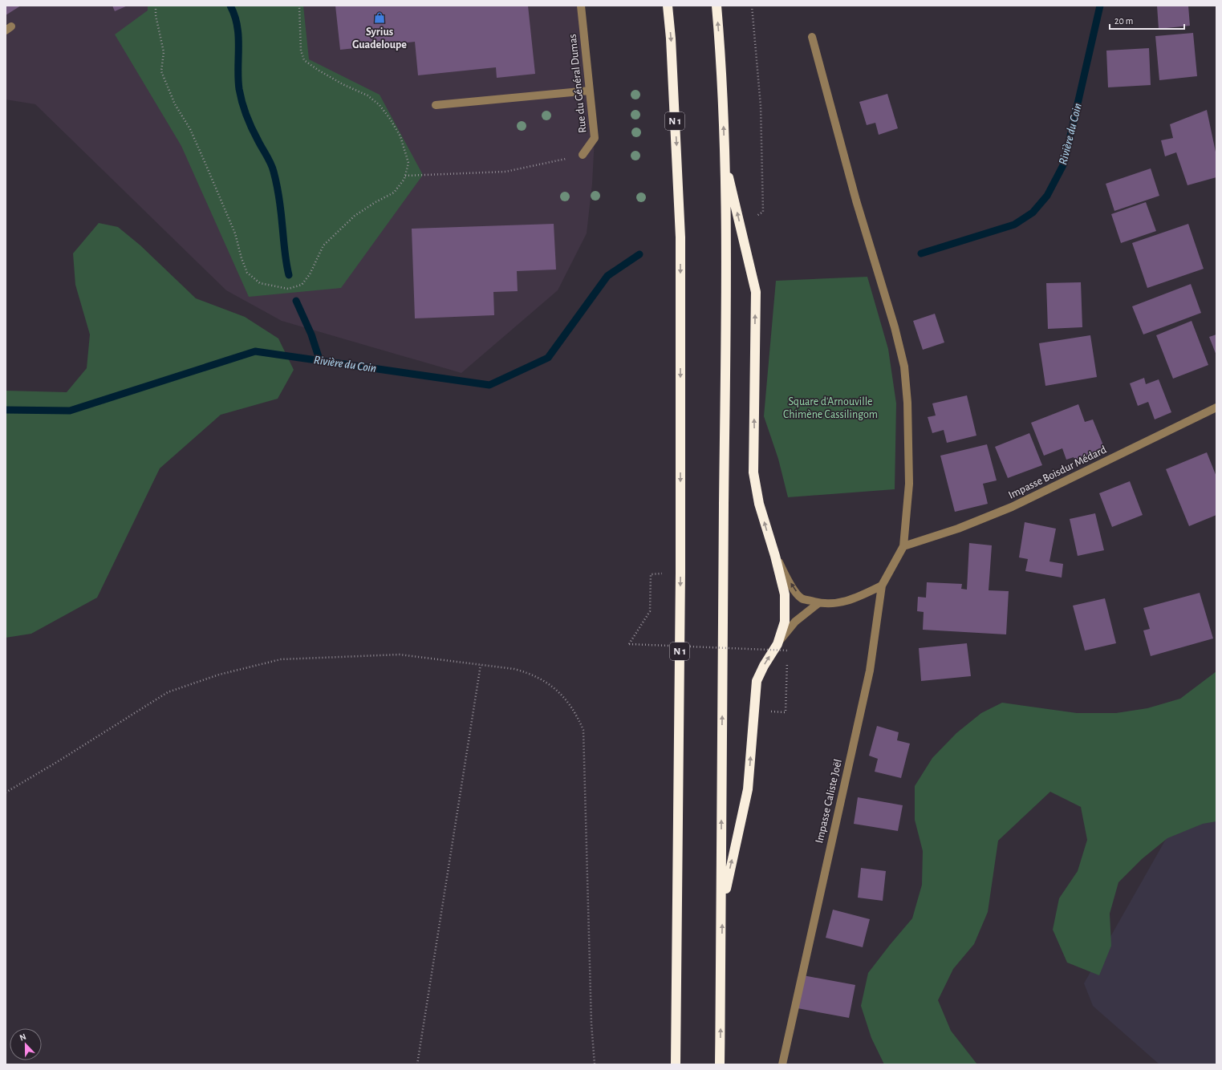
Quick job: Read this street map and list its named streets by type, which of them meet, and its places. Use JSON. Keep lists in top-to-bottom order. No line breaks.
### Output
{"streets":{"highway":["N 1"],"street":["Rue du Général Dumas","Impasse Boisdur Médard","Impasse Caliste Joël"]},"crossings":[["Impasse Boisdur Médard","Impasse Caliste Joël"]],"water":["Rivière du Coin"],"parks":["Square d'Arnouville Chimène Cassilingom"],"places":{"shop":["Syrius Guadeloupe"]},"scale_bar":"20 m","north":"top"}
